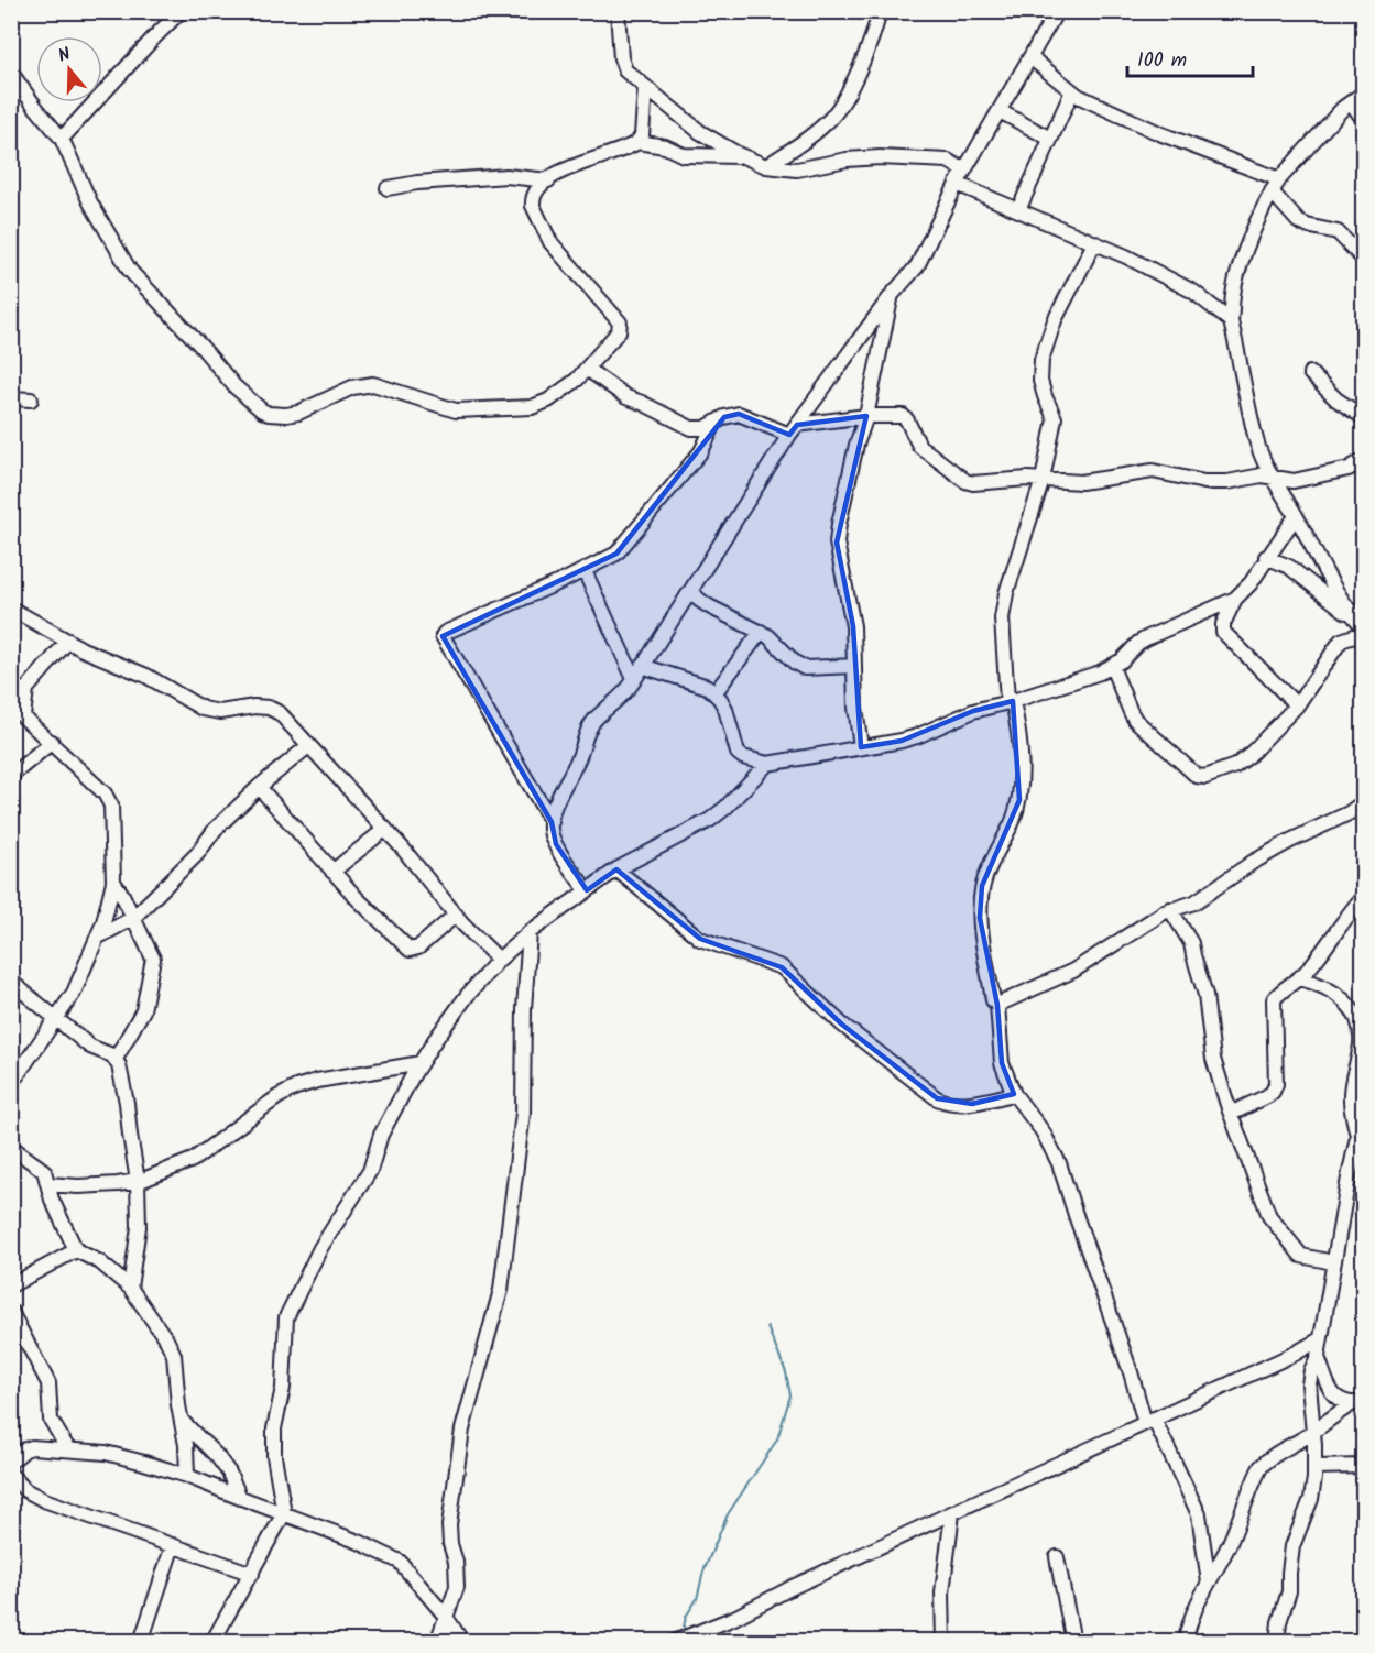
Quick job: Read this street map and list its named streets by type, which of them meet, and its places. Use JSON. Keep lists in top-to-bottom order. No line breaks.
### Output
{"scale_bar":"100 m","north":"top"}
